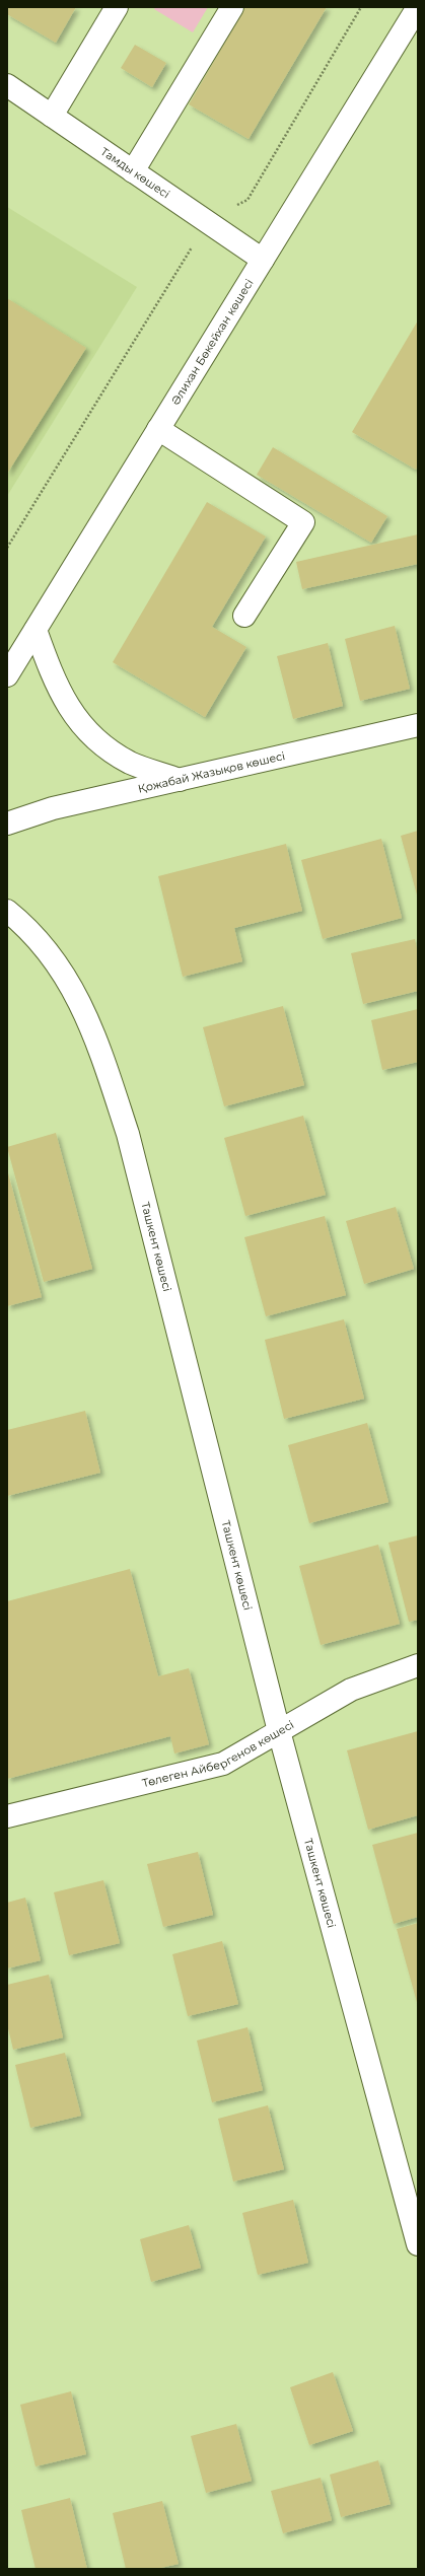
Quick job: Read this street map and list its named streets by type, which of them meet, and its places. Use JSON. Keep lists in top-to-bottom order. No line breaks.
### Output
{"streets":{"street":["Тамды көшесі","Әлихан Бөкейхан көшесі","Қожабай Жазықов көшесі","Ташкент көшесі","Төлеген Айбергенов көшесі"]},"crossings":[["Тамды көшесі","Әлихан Бөкейхан көшесі"],["Ташкент көшесі","Төлеген Айбергенов көшесі"]]}
